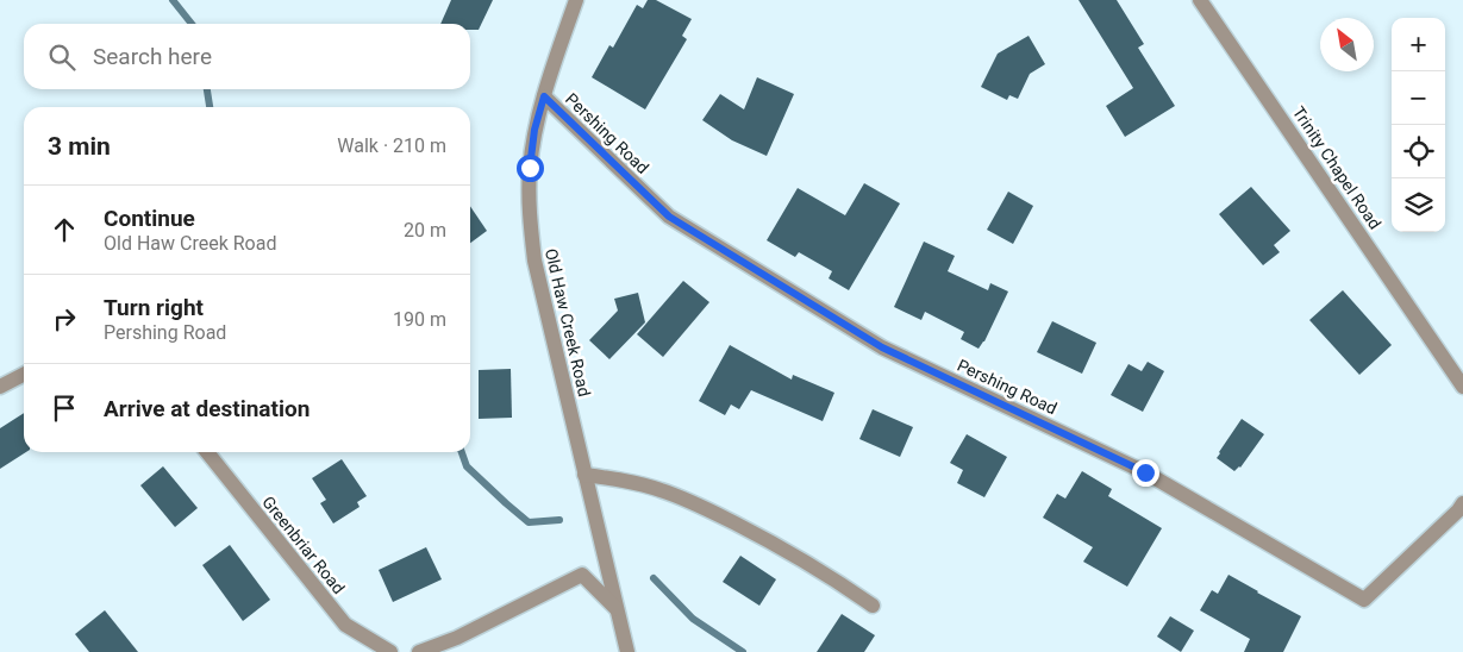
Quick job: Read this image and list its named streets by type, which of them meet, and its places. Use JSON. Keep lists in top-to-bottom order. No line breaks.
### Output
{"streets":{"street":["Pershing Road","Trinity Chapel Road","Old Haw Creek Road","Greenbriar Road"]},"crossings":[["Pershing Road","Old Haw Creek Road"]],"north":"top left","page":{"map_buttons":["+","−"],"search":"Search here","heading":["3 min","Walk · 210 m"],"list":[["Continue","Old Haw Creek Road","20 m"],["Turn right","Pershing Road","190 m"],"Arrive at destination"]}}
